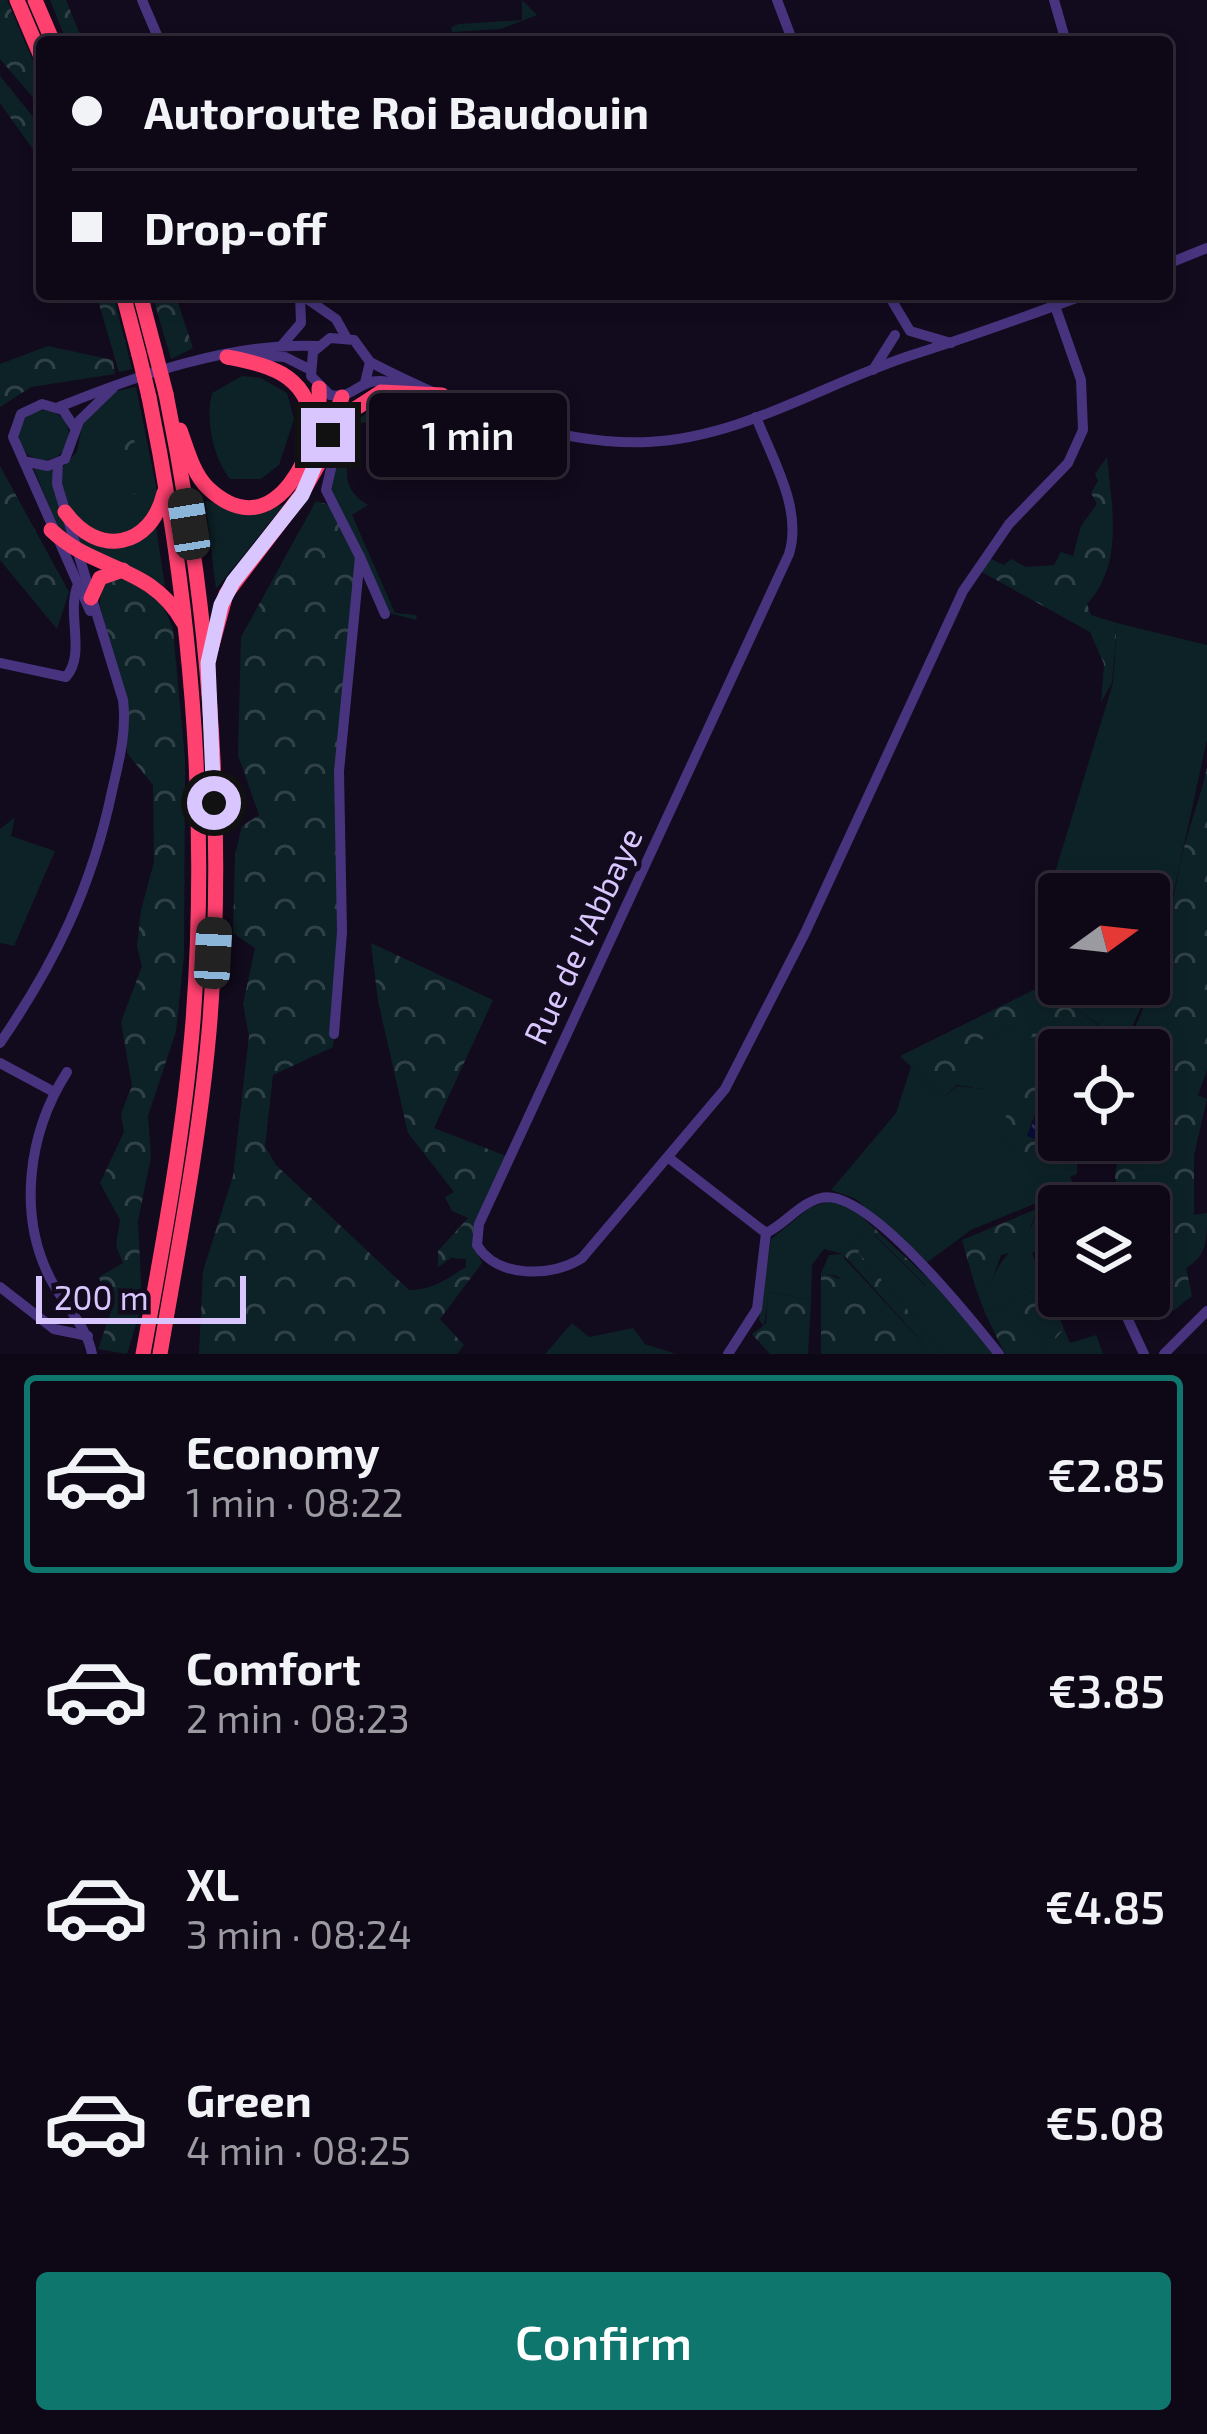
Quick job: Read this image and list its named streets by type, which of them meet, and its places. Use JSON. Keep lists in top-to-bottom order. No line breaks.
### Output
{"streets":{"street":["Rue de l'Abbaye"]},"scale_bar":"200 m","north":"right","page":{"banner":["Autoroute Roi Baudouin","Drop-off"],"bubble":"1 min","scale":"200 m","list":[{"name":"Economy","note":"1 min · 08:22","value":"€2.85"},{"name":"Comfort","note":"2 min · 08:23","value":"€3.85"},{"name":"XL","note":"3 min · 08:24","value":"€4.85"},{"name":"Green","note":"4 min · 08:25","value":"€5.08"}],"buttons":"Confirm"}}
